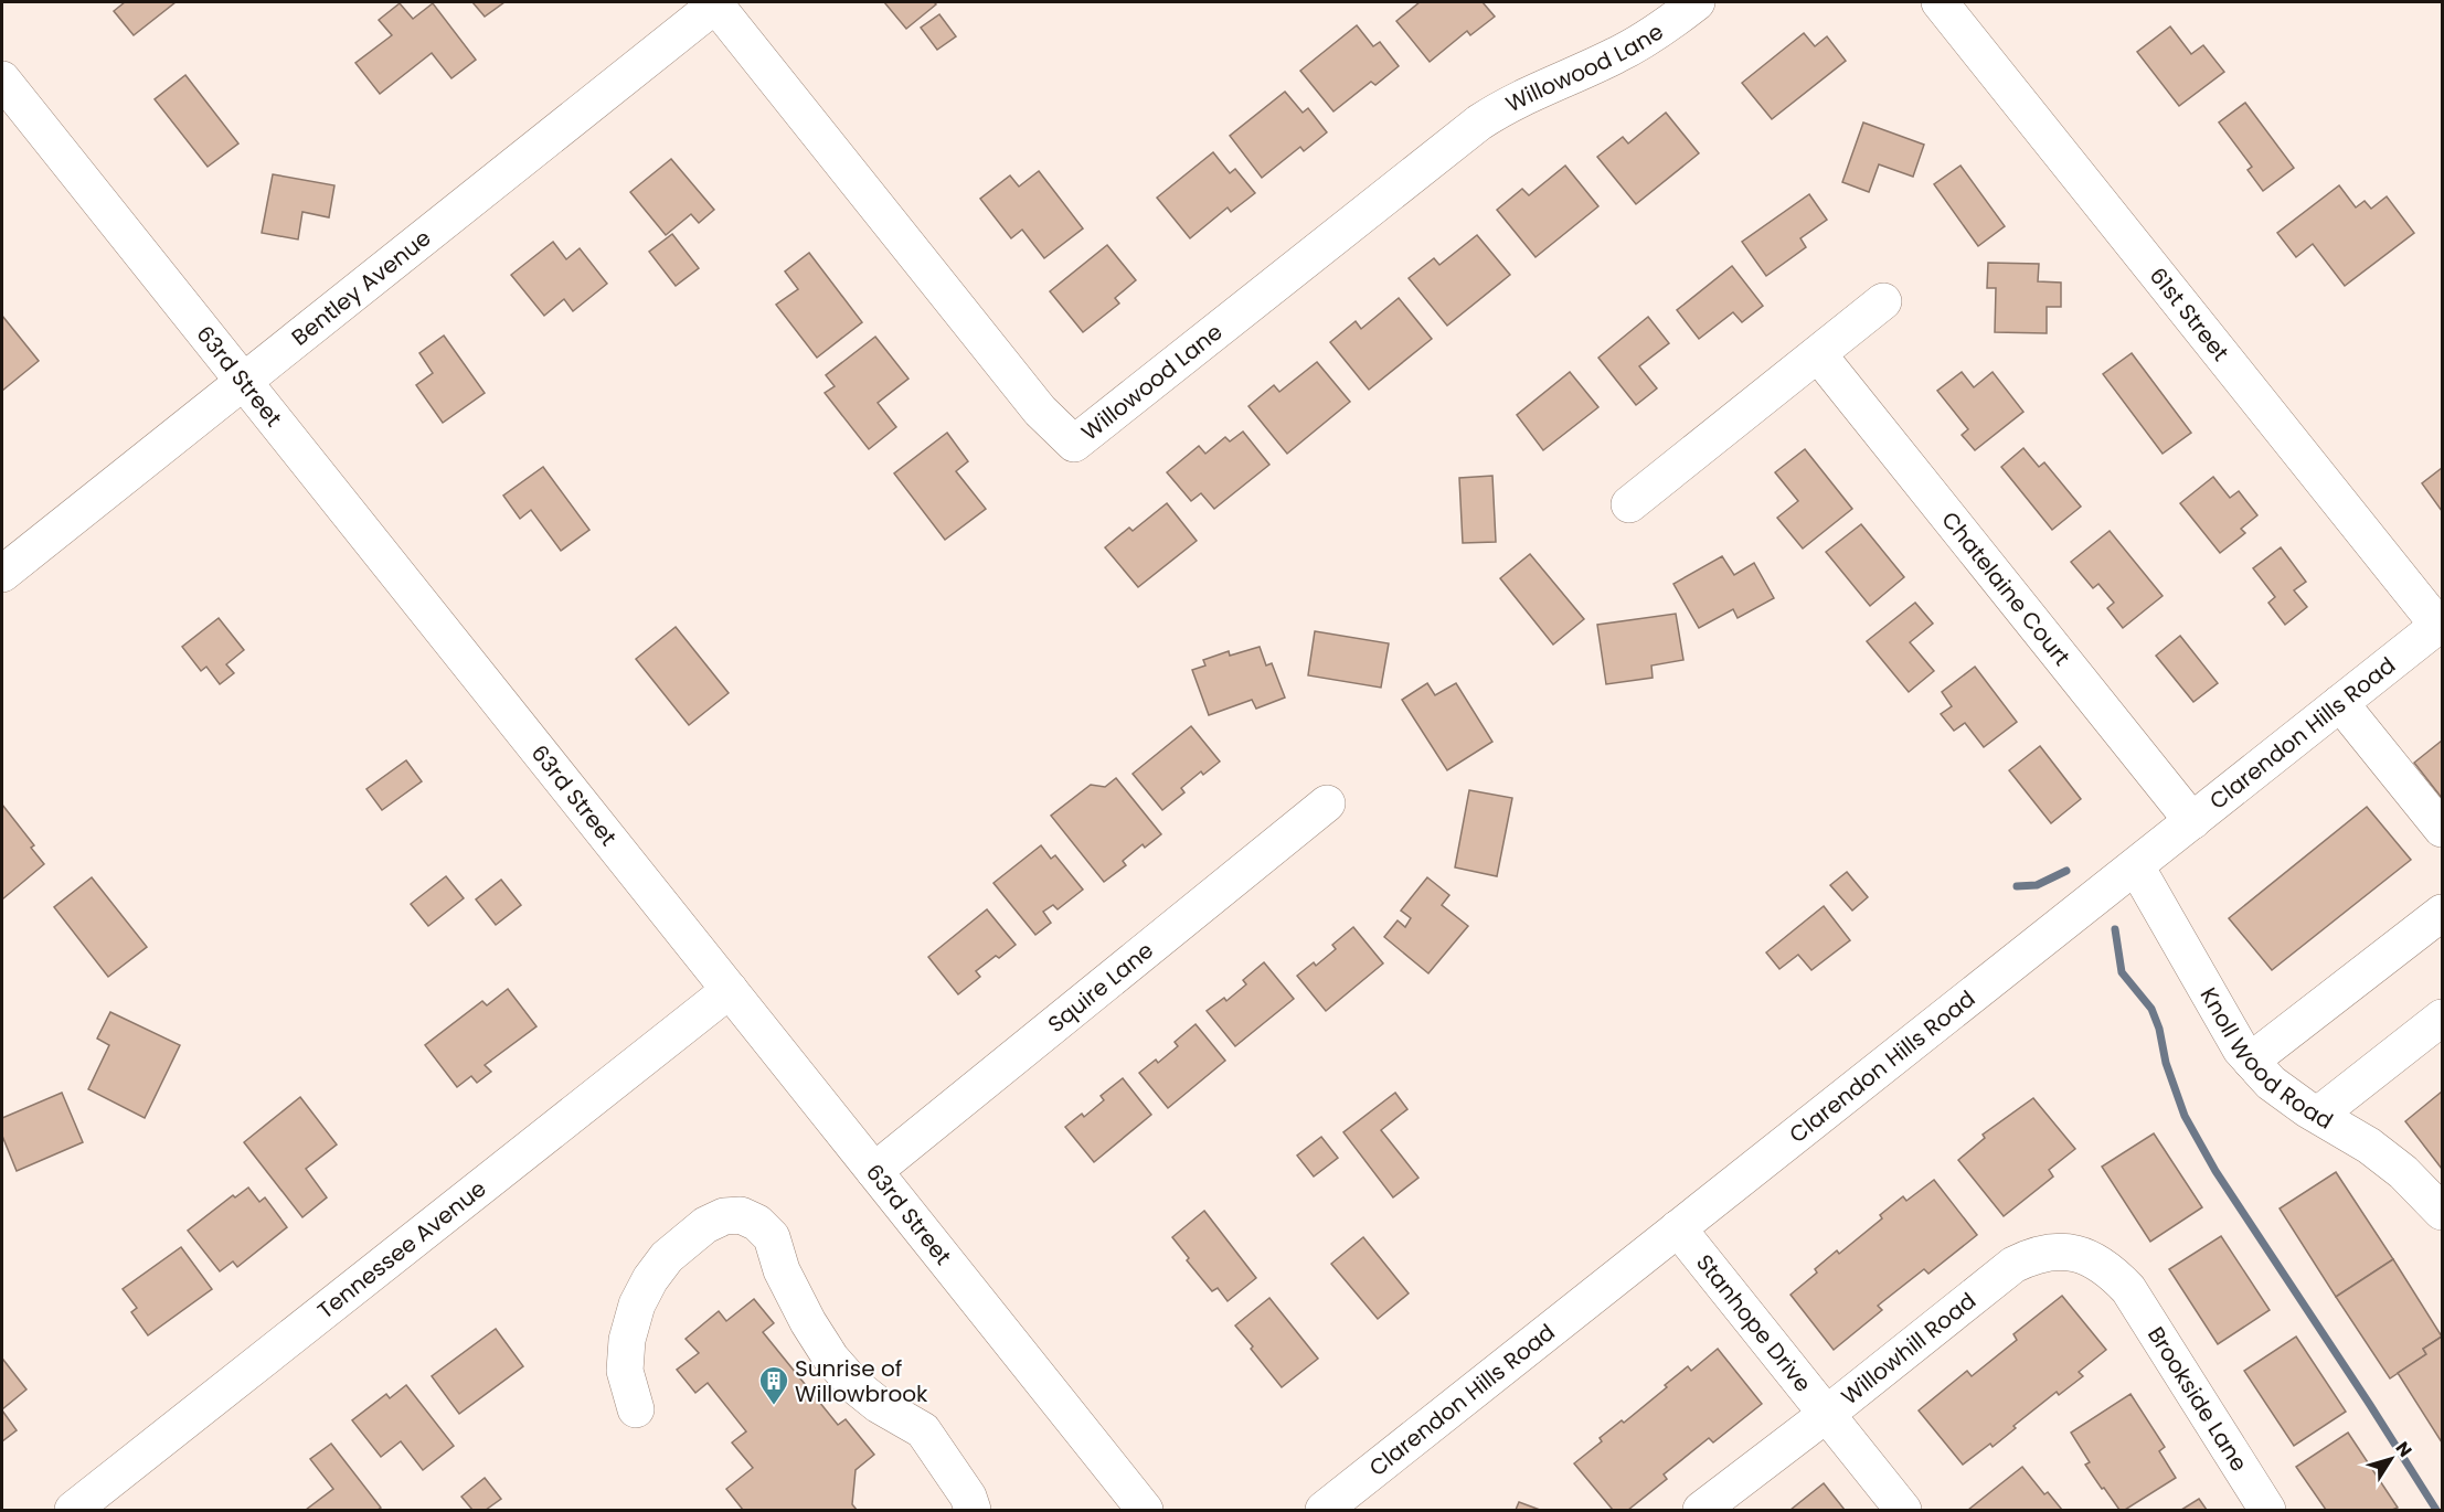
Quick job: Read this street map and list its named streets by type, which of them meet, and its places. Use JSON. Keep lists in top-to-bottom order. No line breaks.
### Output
{"streets":{"street":["Willowood Lane","Bentley Avenue","61st Street","63rd Street","Chatelaine Court","Clarendon Hills Road","Squire Lane","Knoll Wood Road","Tennessee Avenue","Stanhope Drive","Willowhill Road","Brookside Lane"]},"crossings":[["Willowood Lane","Bentley Avenue"],["Bentley Avenue","63rd Street"],["61st Street","Clarendon Hills Road"],["63rd Street","Squire Lane"],["63rd Street","Tennessee Avenue"],["Chatelaine Court","Clarendon Hills Road"],["Clarendon Hills Road","Knoll Wood Road"],["Clarendon Hills Road","Stanhope Drive"],["Stanhope Drive","Willowhill Road"],["Willowhill Road","Brookside Lane"]],"places":{"building":["Sunrise of Willowbrook"]},"north":"top right"}
